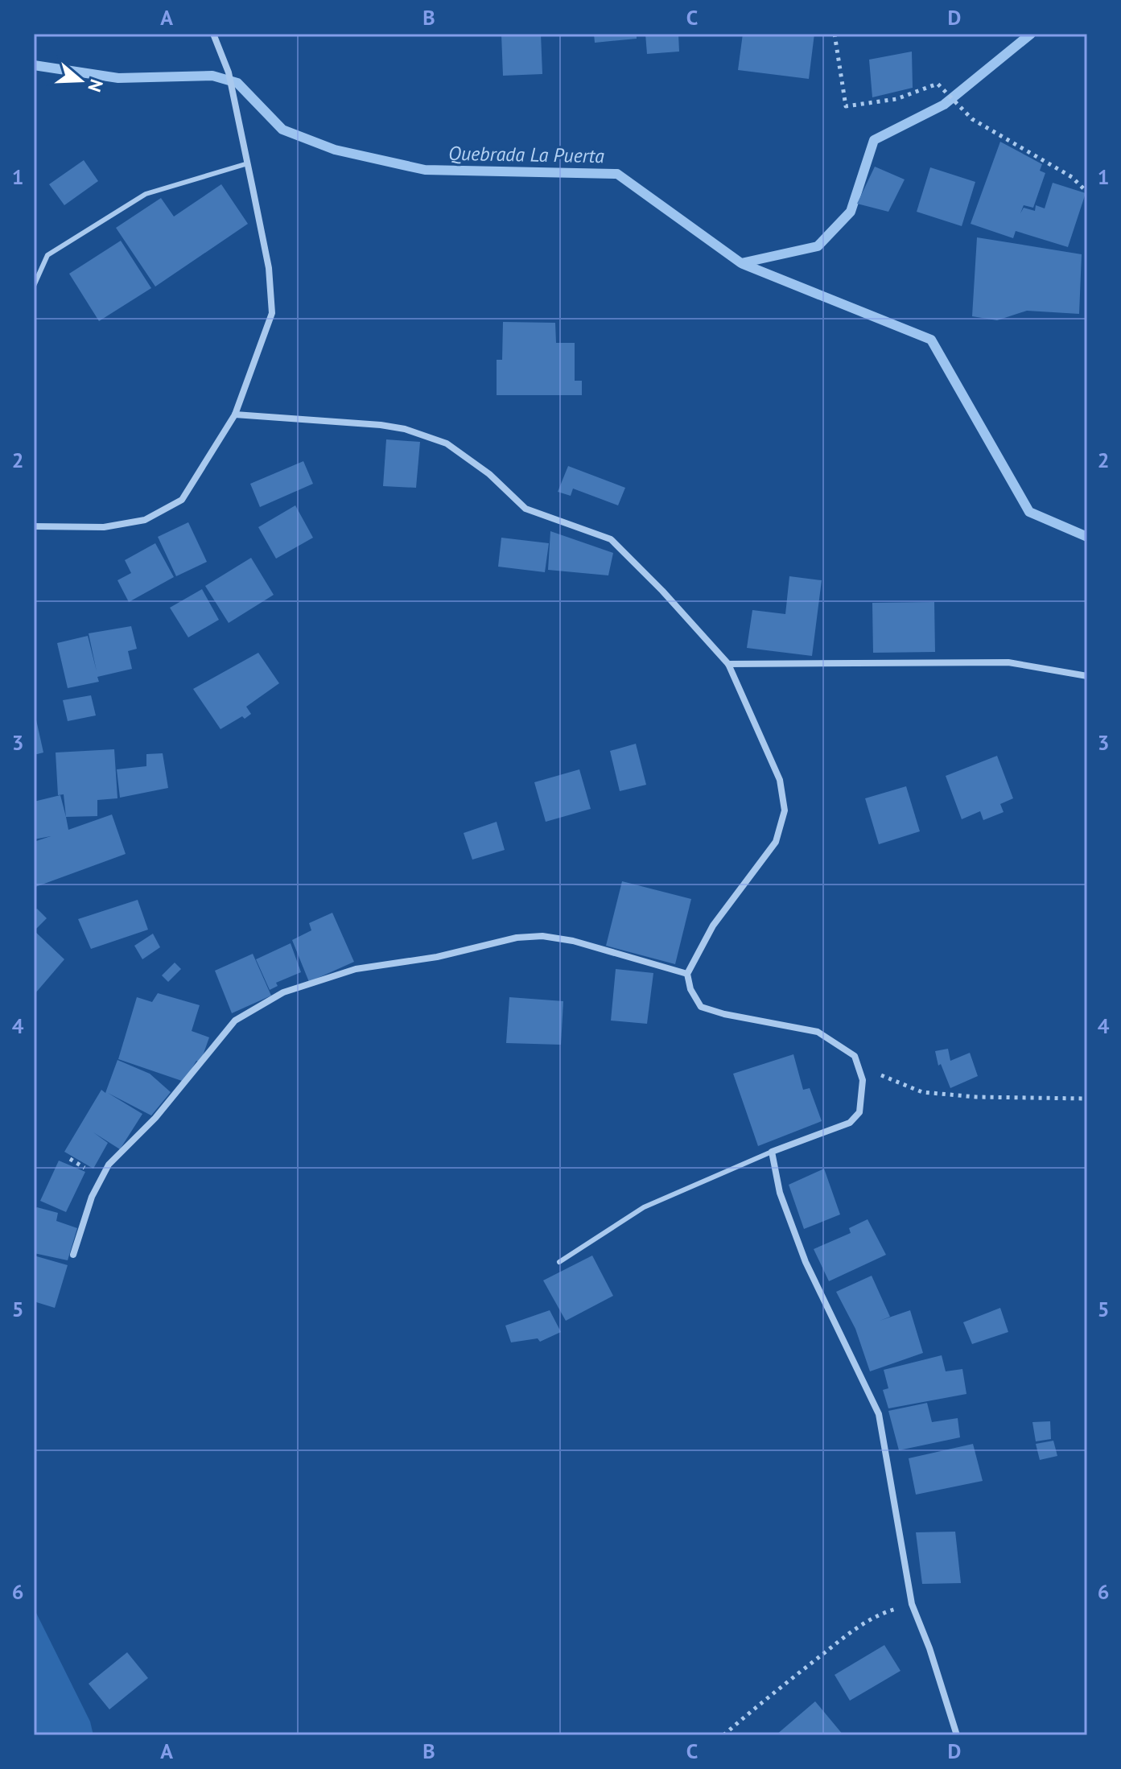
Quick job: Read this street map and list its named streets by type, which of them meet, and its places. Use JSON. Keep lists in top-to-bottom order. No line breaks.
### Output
{"water":["Quebrada La Puerta"],"north":"right","grid":{"columns":["A","B","C","D"],"rows":["1","2","3","4","5","6"]}}
